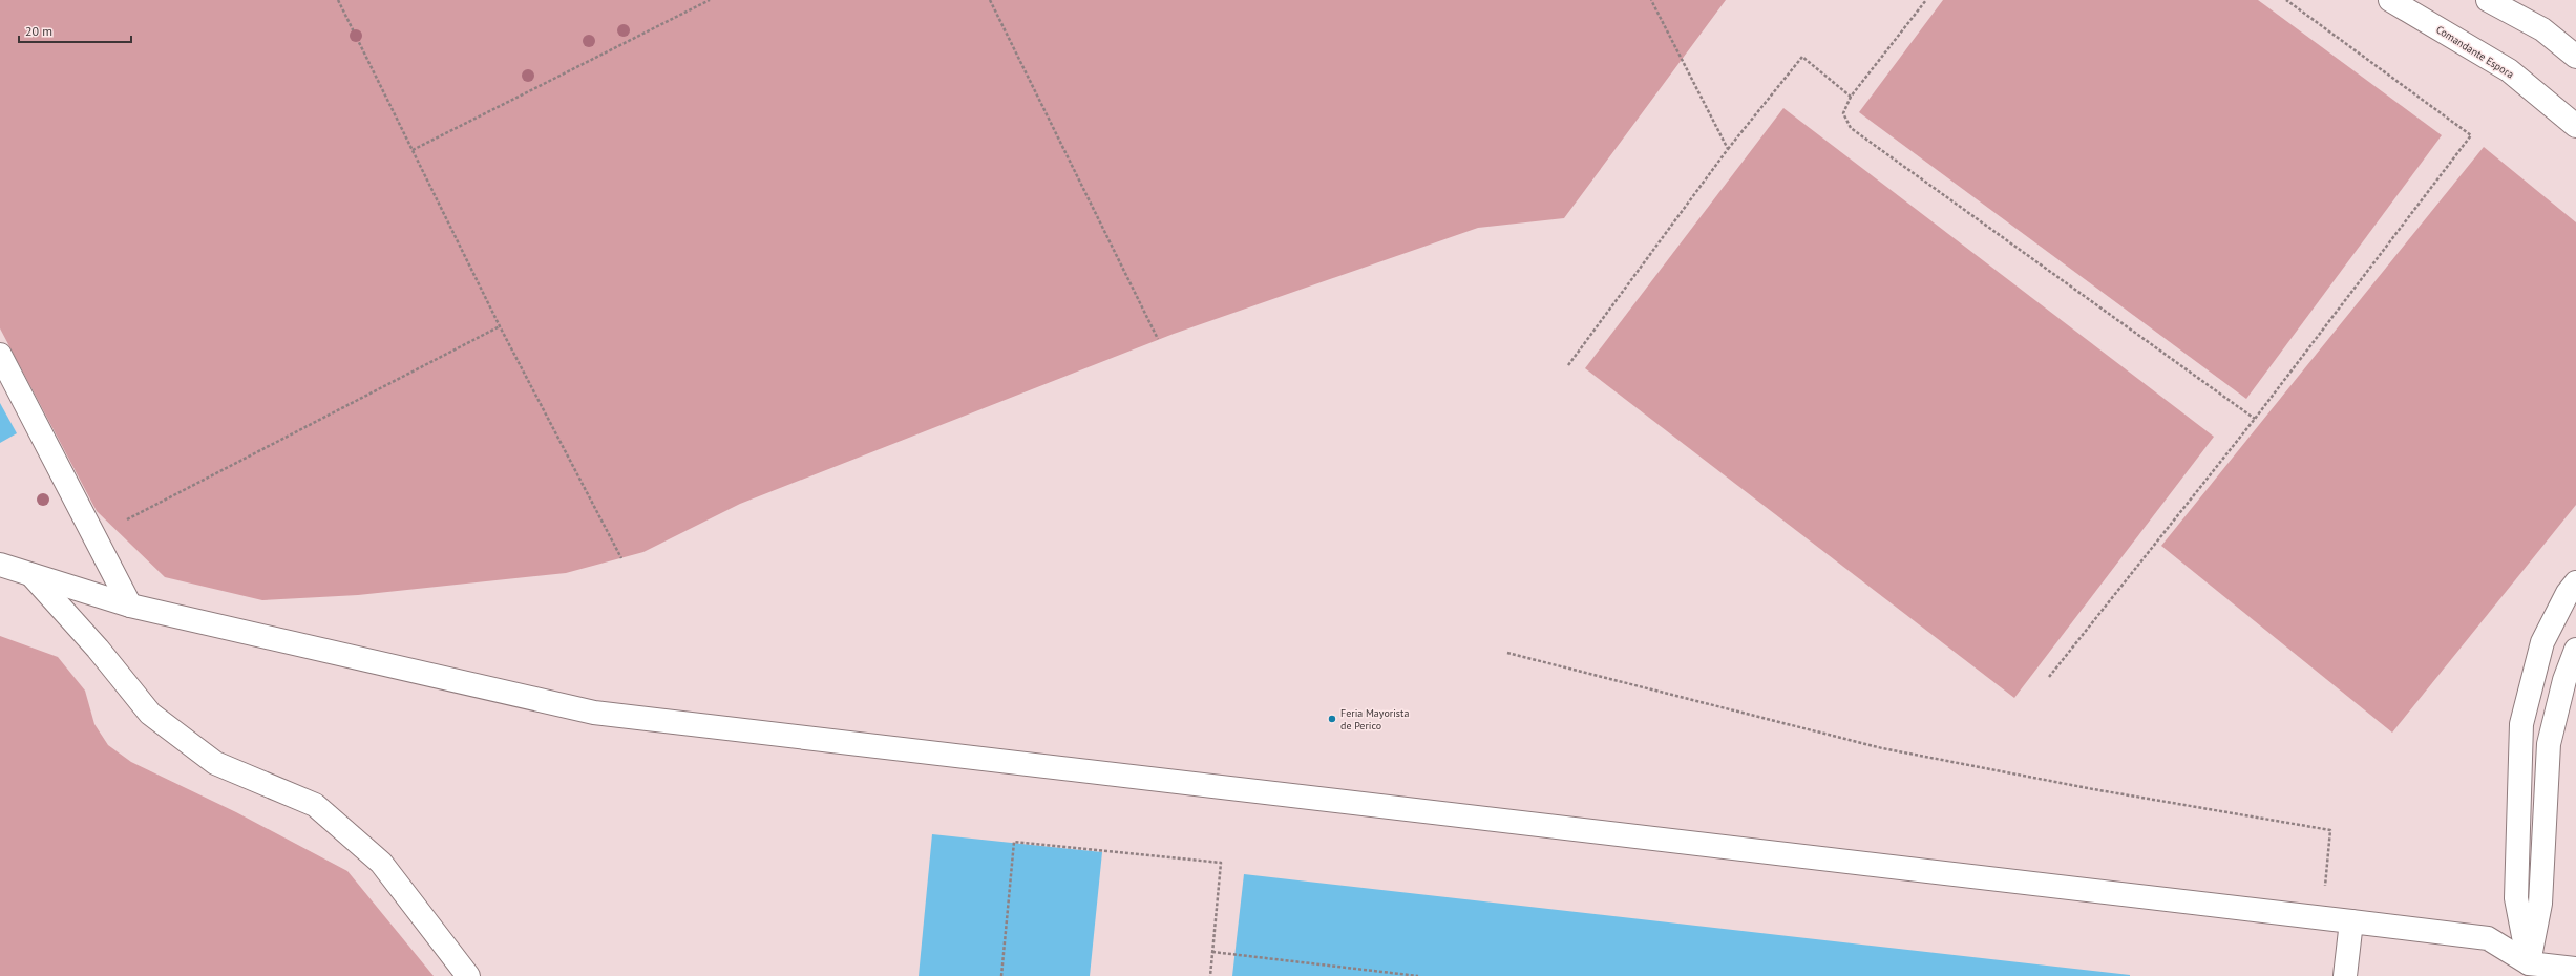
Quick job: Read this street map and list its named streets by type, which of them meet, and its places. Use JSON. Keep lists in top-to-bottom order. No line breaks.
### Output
{"streets":{"street":["Comandante Espora"]},"places":["Feria Mayorista de Perico"],"scale_bar":"20 m"}
